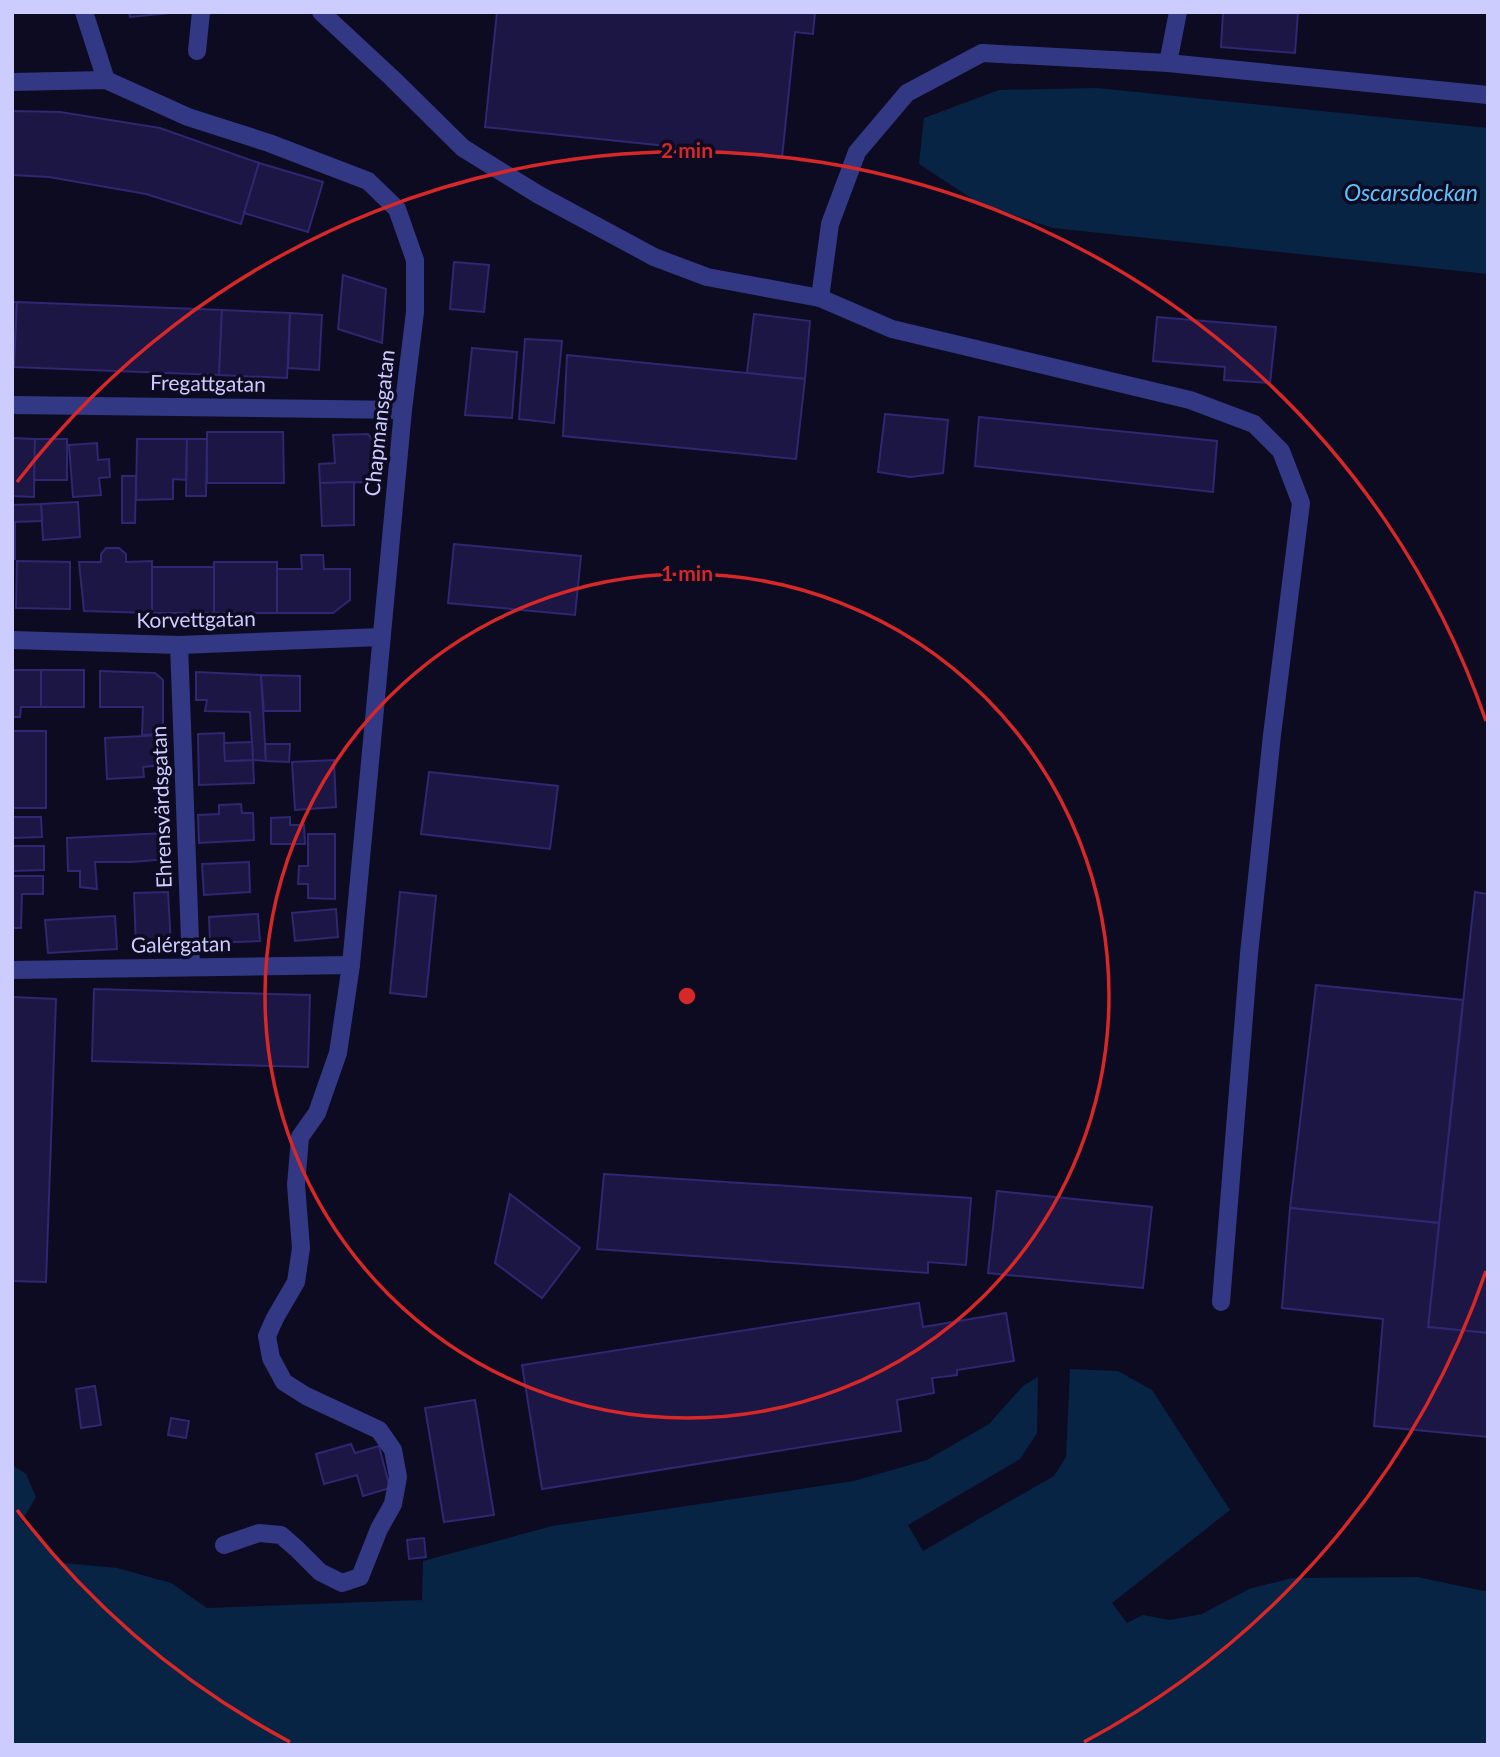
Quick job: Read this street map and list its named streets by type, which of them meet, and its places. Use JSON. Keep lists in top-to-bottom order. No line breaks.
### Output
{"streets":{"street":["Fregattgatan","Chapmansgatan","Korvettgatan","Ehrensvärdsgatan","Galérgatan"]},"crossings":[["Fregattgatan","Chapmansgatan"],["Chapmansgatan","Korvettgatan"],["Chapmansgatan","Galérgatan"],["Korvettgatan","Ehrensvärdsgatan"],["Ehrensvärdsgatan","Galérgatan"]],"water":["Oscarsdockan"],"rings":["2 min","1 min"]}
